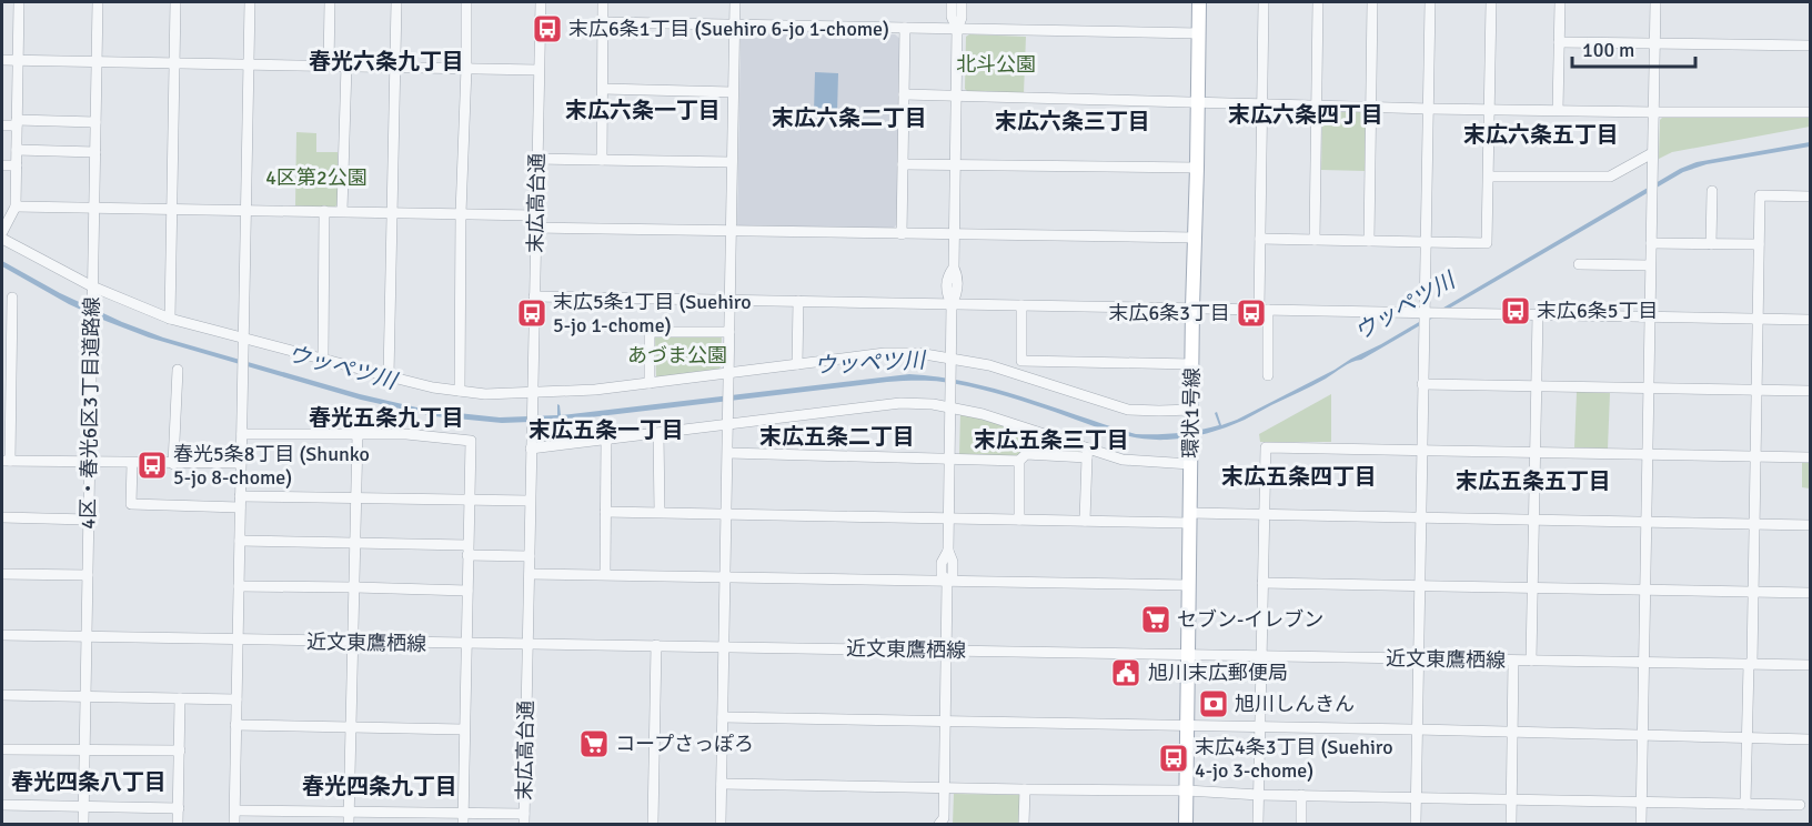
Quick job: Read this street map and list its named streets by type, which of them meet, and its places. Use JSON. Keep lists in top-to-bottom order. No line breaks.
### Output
{"streets":{"main road":["環状1号線"],"street":["末広高台通","4区・春光6区3丁目道路線","近文東鷹栖線"]},"crossings":[["末広高台通","近文東鷹栖線"],["4区・春光6区3丁目道路線","近文東鷹栖線"],["環状1号線","近文東鷹栖線"]],"districts":["春光六条九丁目","末広六条一丁目","末広六条四丁目","末広六条二丁目","末広六条三丁目","末広六条五丁目","春光五条九丁目","末広五条一丁目","末広五条二丁目","末広五条三丁目","末広五条四丁目","末広五条五丁目","春光四条八丁目","春光四条九丁目"],"water":["ウッペツ川"],"parks":["北斗公園","4区第2公園","あづま公園"],"places":{"bus stop":["末広6条1丁目 (Suehiro 6-jo 1-chome)","末広6条5丁目","末広5条1丁目 (Suehiro 5-jo 1-chome)","末広6条3丁目","春光5条8丁目 (Shunko 5-jo 8-chome)","末広4条3丁目 (Suehiro 4-jo 3-chome)"],"supermarket":["セブン-イレブン","コープさっぽろ"],"public building":["旭川末広郵便局"],"bank":["旭川しんきん"]},"scale_bar":"100 m"}
